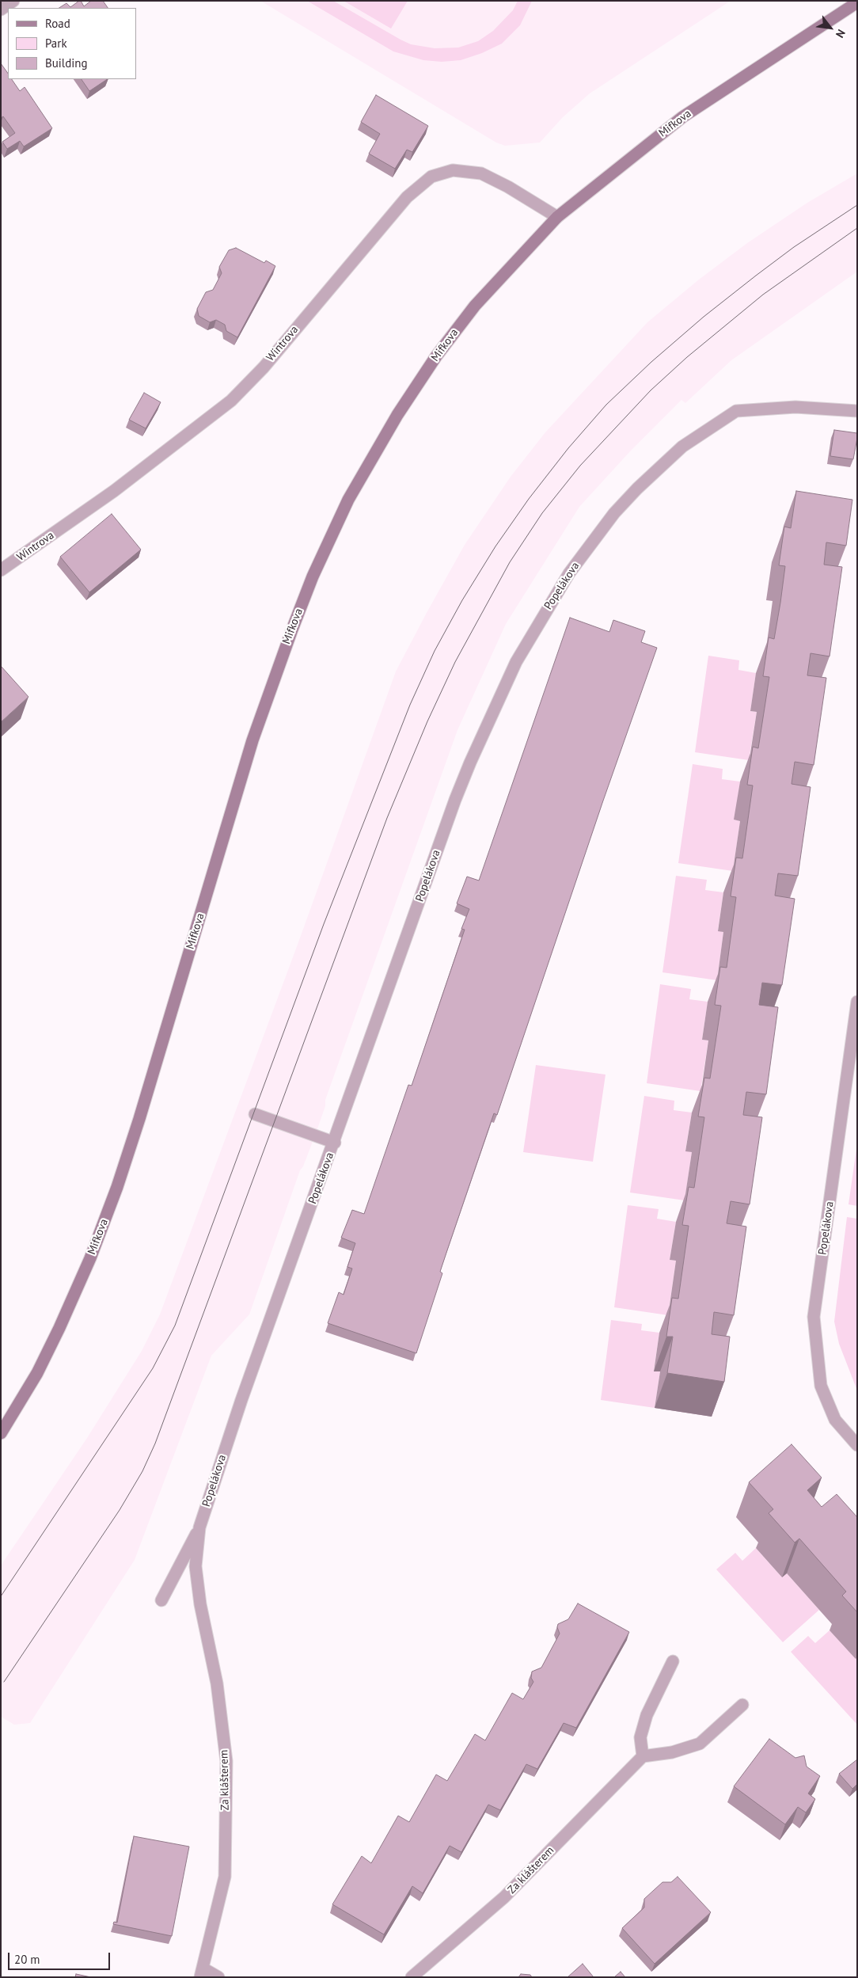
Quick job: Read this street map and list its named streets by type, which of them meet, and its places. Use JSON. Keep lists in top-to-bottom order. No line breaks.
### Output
{"streets":{"street":["Mifkova","Wintrova","Popelákova","Za klášterem"]},"crossings":[["Mifkova","Wintrova"],["Popelákova","Za klášterem"]],"legend":["Road","Park","Building"],"scale_bar":"20 m","north":"bottom right"}
